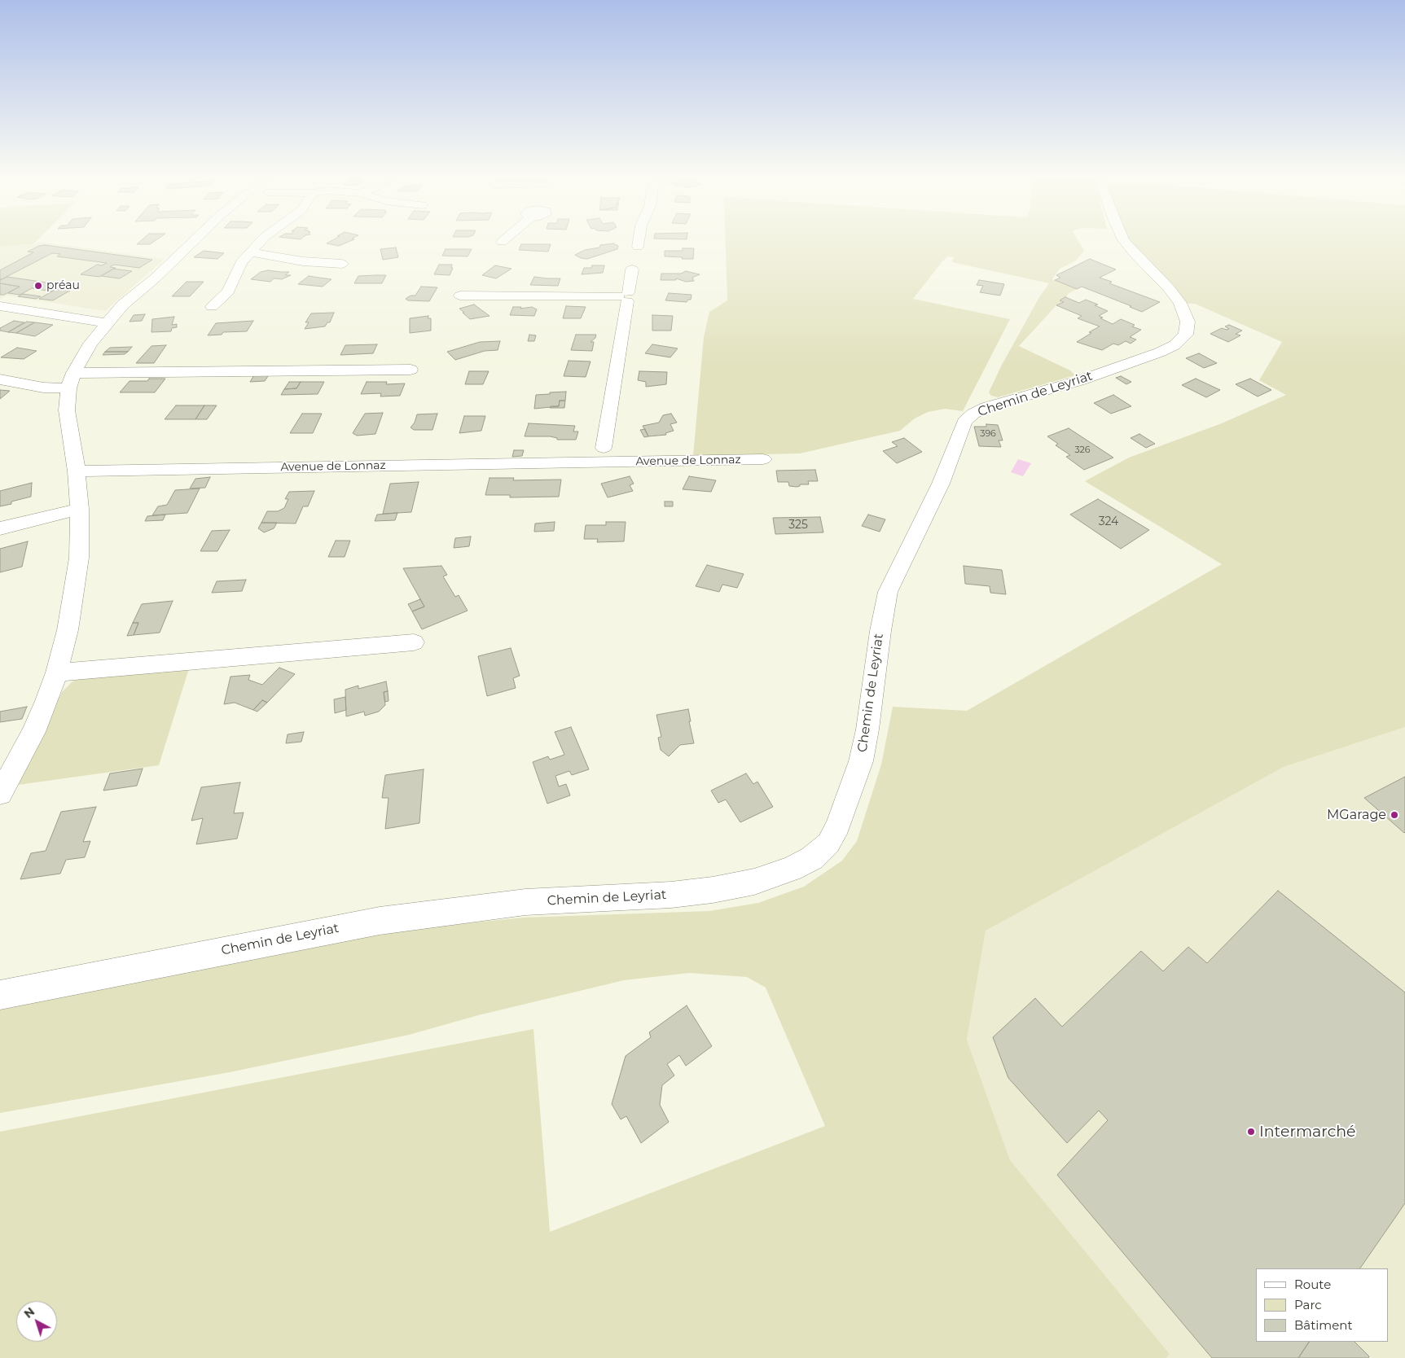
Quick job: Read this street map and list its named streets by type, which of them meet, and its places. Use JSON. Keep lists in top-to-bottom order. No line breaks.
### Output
{"streets":{"street":["Chemin de Leyriat","Avenue de Lonnaz"]},"places":["préau","MGarage","Intermarché"],"house_numbers":["396","326","324","325"],"legend":["Route","Parc","Bâtiment"],"north":"top left"}
